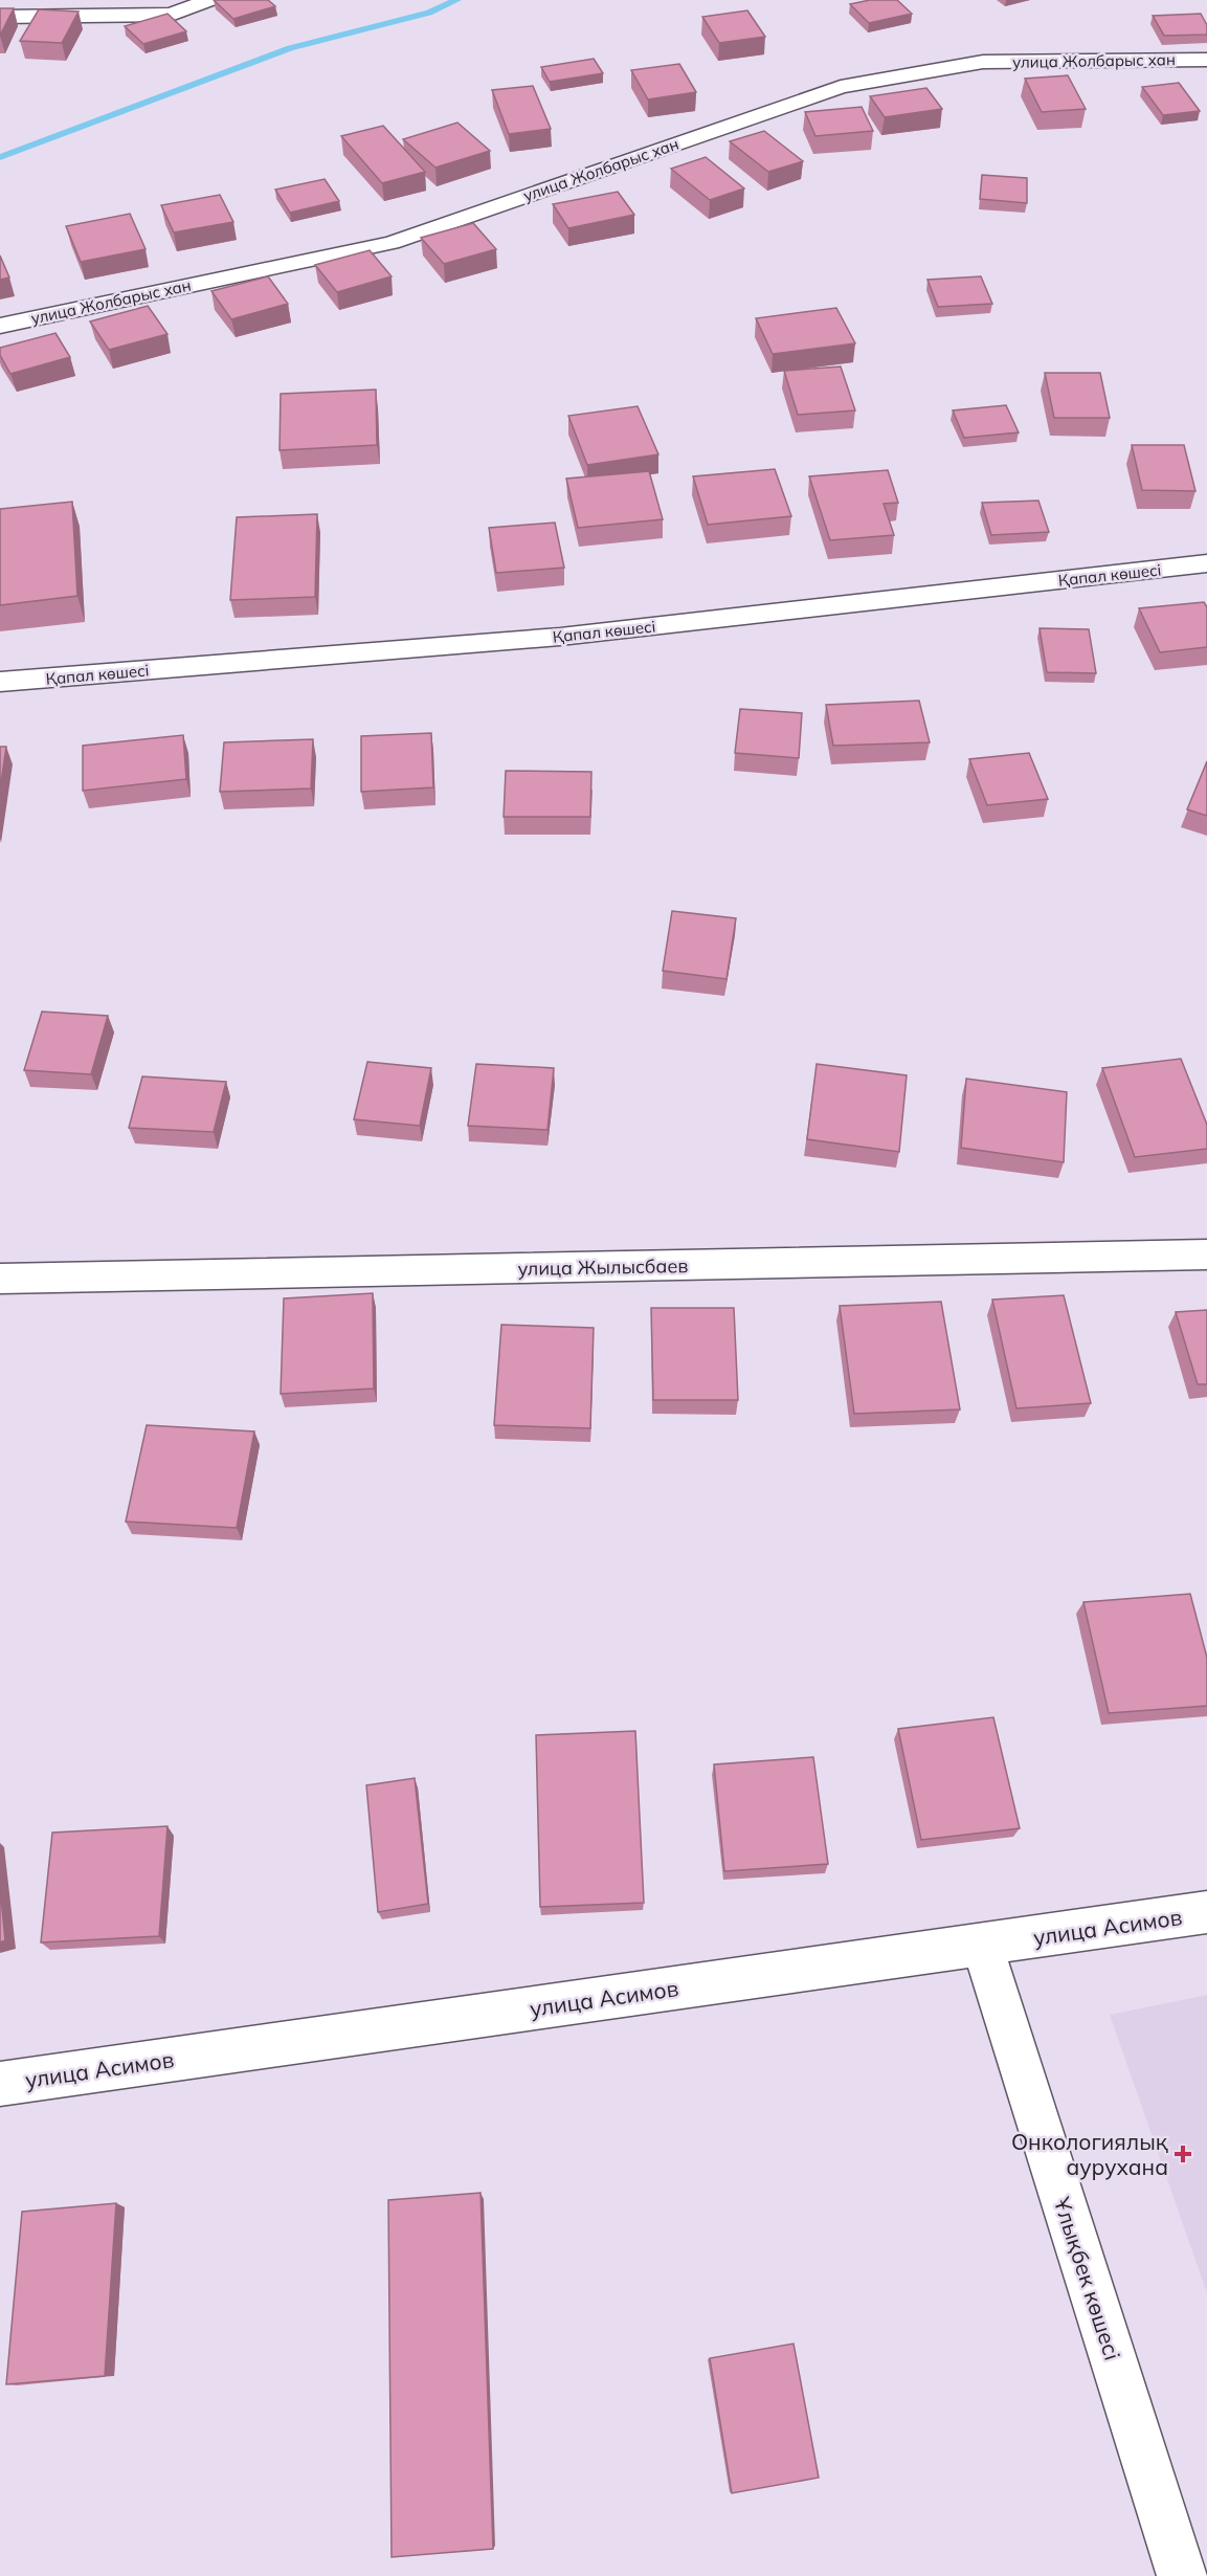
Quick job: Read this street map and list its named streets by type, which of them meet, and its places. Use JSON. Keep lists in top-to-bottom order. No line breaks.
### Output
{"streets":{"street":["улица Жолбарыс хан","Қапал көшесі","улица Жылысбаев","улица Асимов","Ұлықбек көшесі"]},"crossings":[["улица Асимов","Ұлықбек көшесі"]],"places":{"health":["Онкологиялық аурухана"]}}
